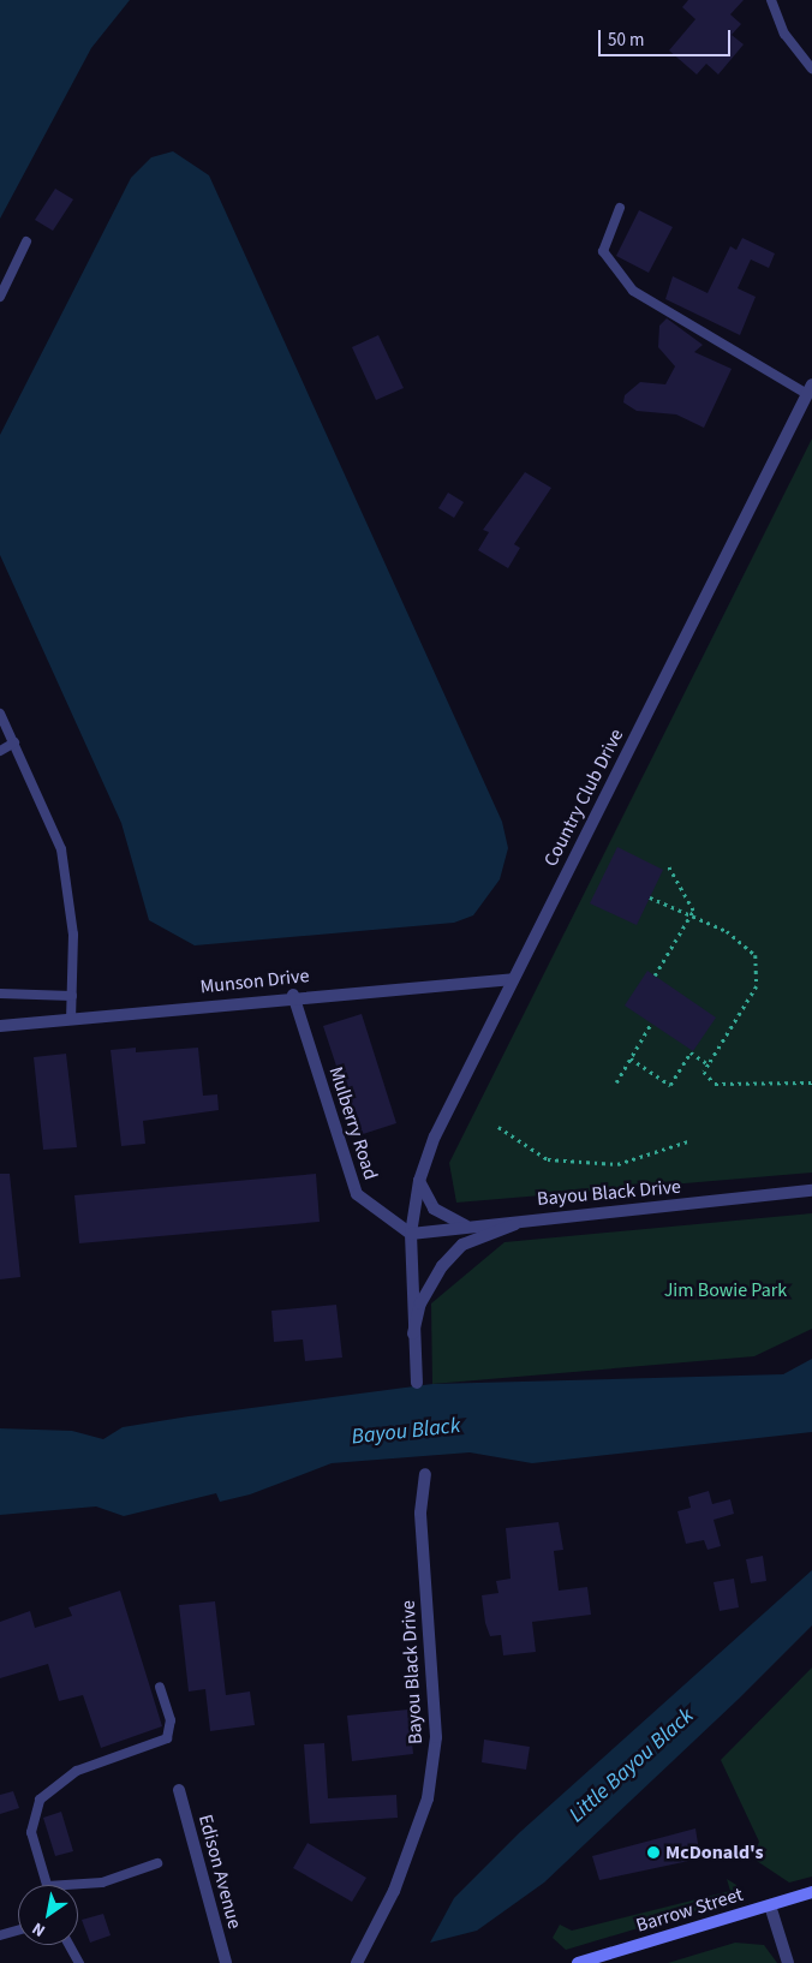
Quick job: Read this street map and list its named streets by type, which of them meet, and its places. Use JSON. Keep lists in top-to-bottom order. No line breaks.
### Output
{"streets":{"main road":["Barrow Street"],"street":["Country Club Drive","Munson Drive","Mulberry Road","Bayou Black Drive","Edison Avenue"]},"crossings":[["Country Club Drive","Munson Drive"],["Country Club Drive","Mulberry Road"],["Country Club Drive","Bayou Black Drive"],["Munson Drive","Mulberry Road"],["Mulberry Road","Bayou Black Drive"]],"water":["Bayou Black","Little Bayou Black"],"parks":["Jim Bowie Park"],"places":["McDonald's"],"scale_bar":"50 m","north":"bottom left"}
